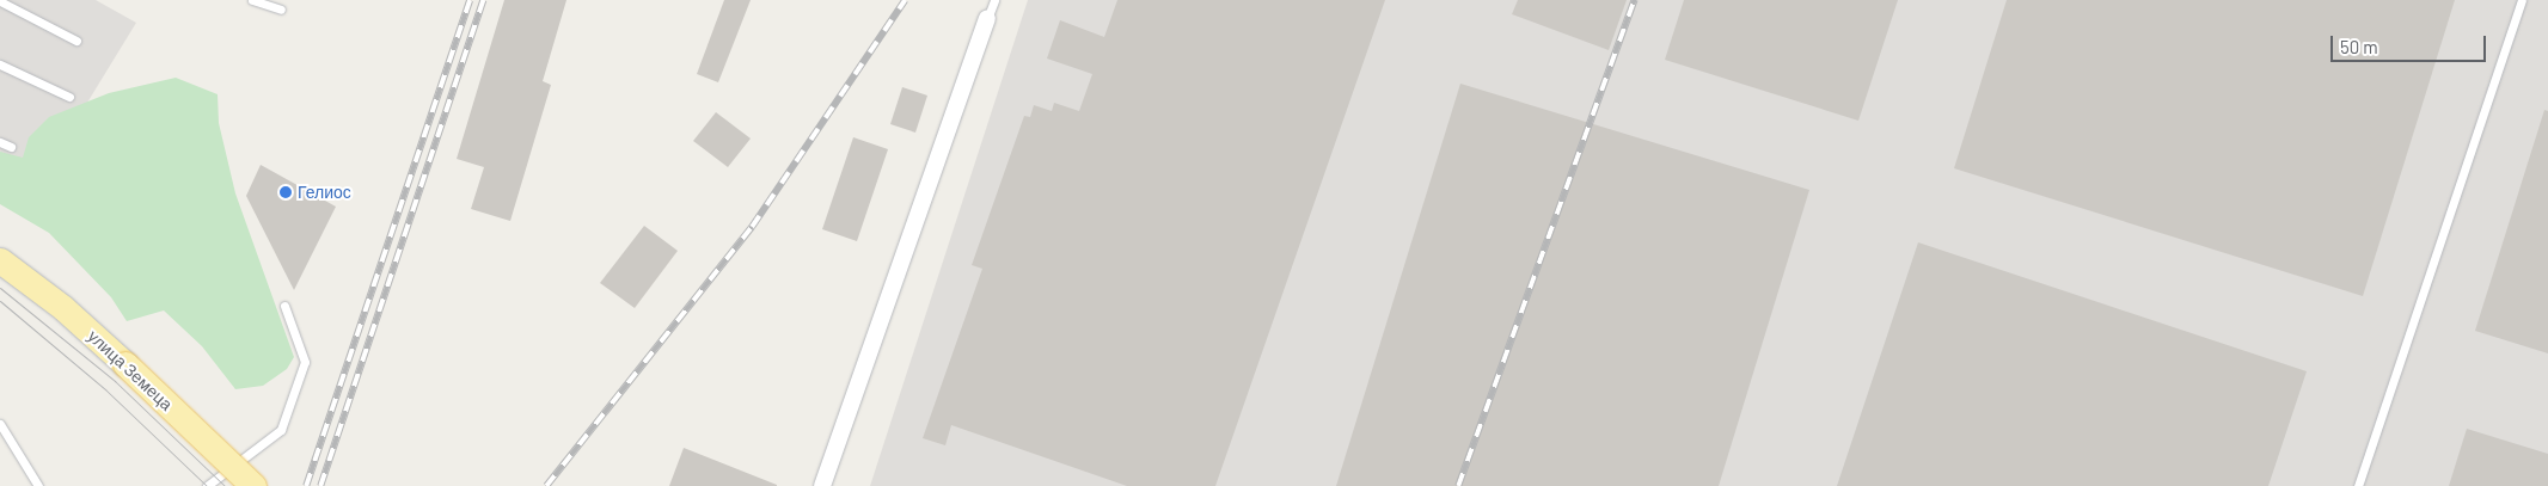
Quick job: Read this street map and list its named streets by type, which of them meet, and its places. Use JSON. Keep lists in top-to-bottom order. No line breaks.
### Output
{"streets":{"main road":["улица Земеца"]},"places":["Гелиос"],"scale_bar":"50 m"}
